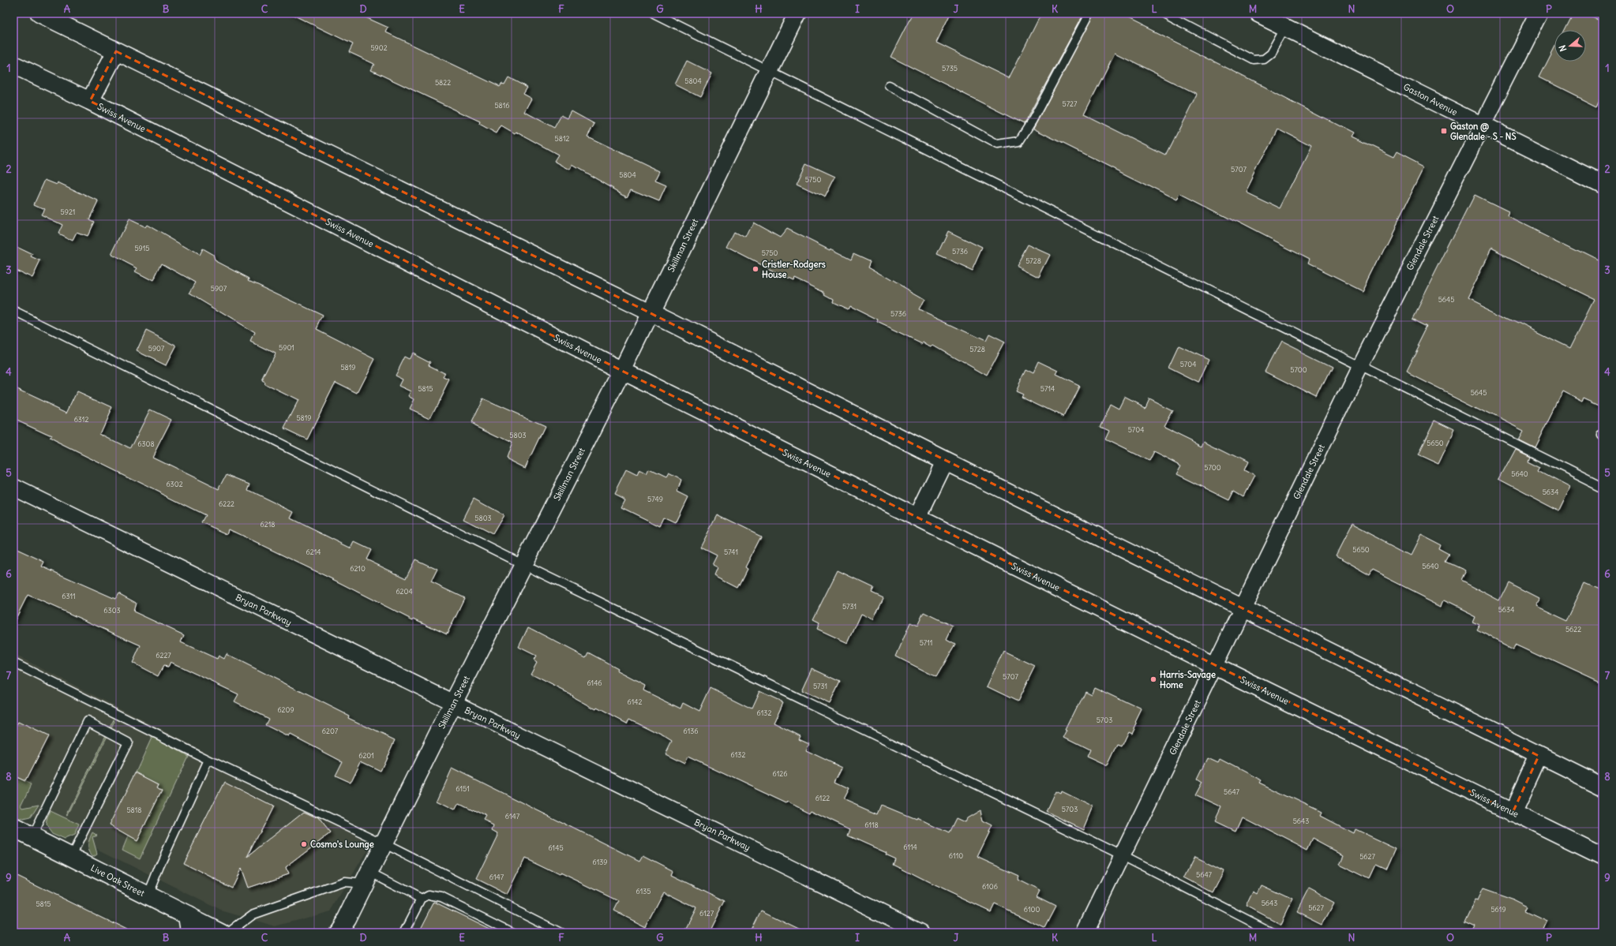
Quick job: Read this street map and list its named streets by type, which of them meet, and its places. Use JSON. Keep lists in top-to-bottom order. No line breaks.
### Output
{"streets":{"street":["Gaston Avenue","Swiss Avenue","Glendale Street","Skillman Street","Bryan Parkway","Live Oak Street"]},"crossings":[["Gaston Avenue","Glendale Street"],["Swiss Avenue","Glendale Street"],["Swiss Avenue","Skillman Street"],["Skillman Street","Bryan Parkway"]],"places":{"transit":["Gaston @ Glendale - S - NS"],"other":["Cristler-Rodgers House","Harris-Savage Home","Cosmo's Lounge"]},"house_numbers":["5902","5735","5804","5822","5727","5816","5812","5707","5804","5750","5921","5915","5736","5750","5728","5907","5645","5736","5901","5907","5728","5704","5819","5700","5815","5714","5645","5819","6312","5704","5803","5650","6308","5700","5640","6302","5634","5749","6222","5803","6218","5650","6214","5741","5640","6210","6204","6311","5731","5634","6303","5622","5711","6227","5707","6146","5731","6142","6209","6132","5703","6207","6136","6132","6201","6126","6151","5647","6122","5703","5818","6147","5643","6118","6114","6145","6110","5627","6139","5647","6147","6106","6135","5643","5815","5627","6100","5619","6127"],"north":"left","grid":{"columns":["A","B","C","D","E","F","G","H","I","J","K","L","M","N","O","P"],"rows":["1","2","3","4","5","6","7","8","9"]}}
